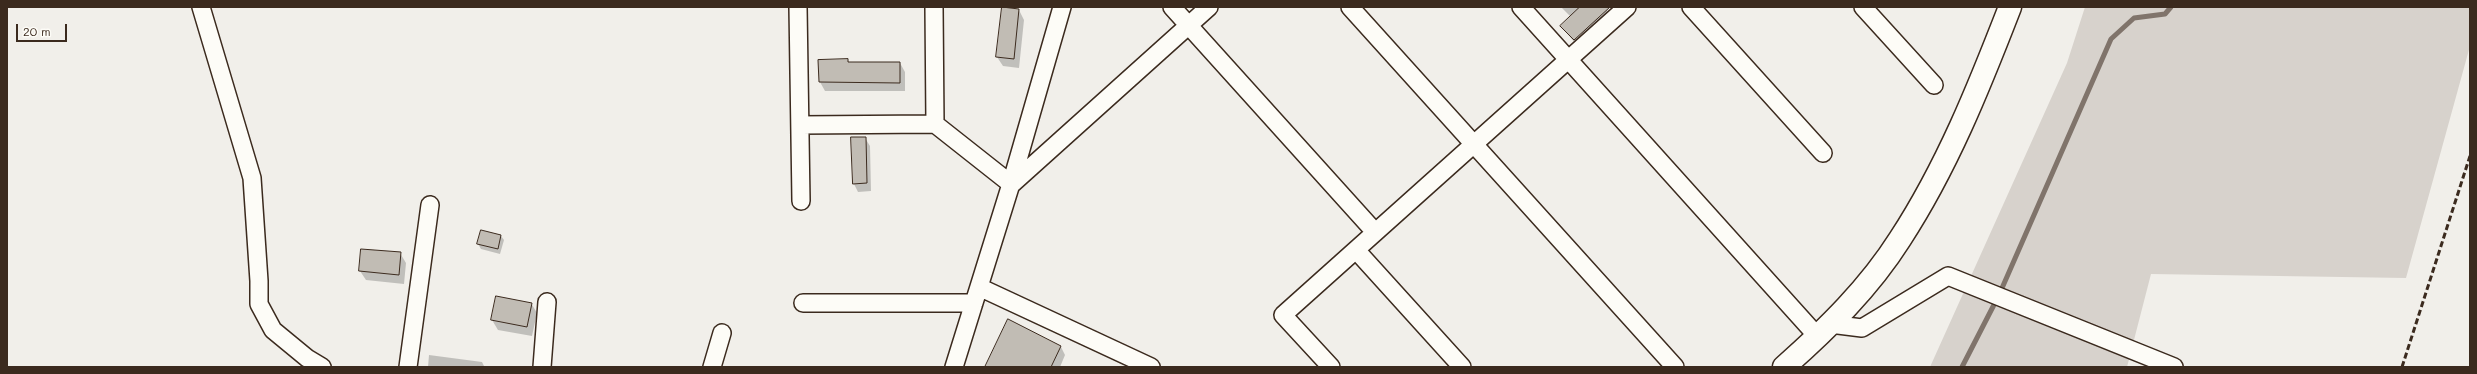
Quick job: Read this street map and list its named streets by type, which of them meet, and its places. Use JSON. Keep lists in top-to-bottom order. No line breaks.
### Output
{"scale_bar":"20 m"}
